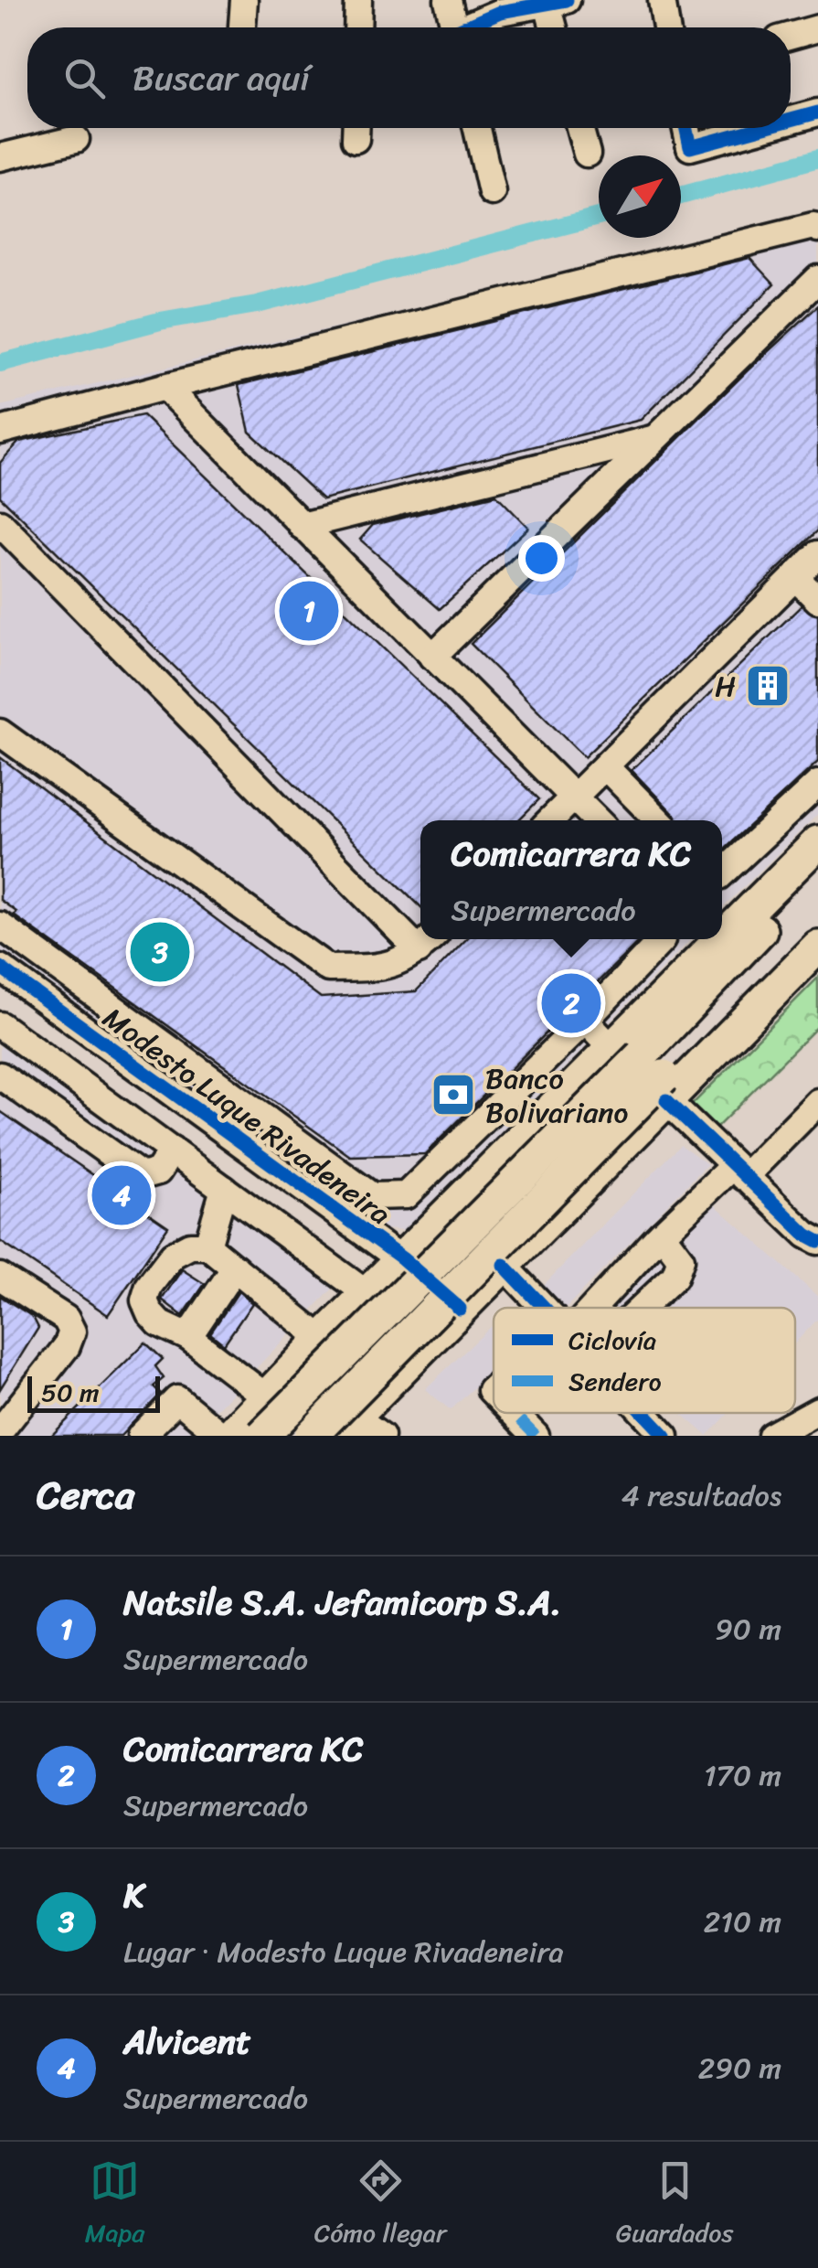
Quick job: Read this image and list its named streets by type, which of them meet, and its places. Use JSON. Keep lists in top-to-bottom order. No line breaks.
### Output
{"streets":{"street":["Modesto Luque Rivadeneira"]},"places":{"building":["H"],"bank":["Banco Bolivariano"]},"legend":["Ciclovía","Sendero"],"scale_bar":"50 m","north":"top right","page":{"search":"Buscar aquí","pins":["1","3","2","4"],"popup":["Comicarrera KC","Supermercado"],"scale":"50 m","heading":["Cerca","4 resultados"],"list":[{"mark":"1","name":"Natsile S.A. Jefamicorp S.A.","note":"Supermercado","value":"90 m"},{"mark":"2","name":"Comicarrera KC","note":"Supermercado","value":"170 m"},{"mark":"3","name":"K","note":"Lugar · Modesto Luque Rivadeneira","value":"210 m"},{"mark":"4","name":"Alvicent","note":"Supermercado","value":"290 m"}],"nav":["Mapa","Cómo llegar","Guardados"]}}
